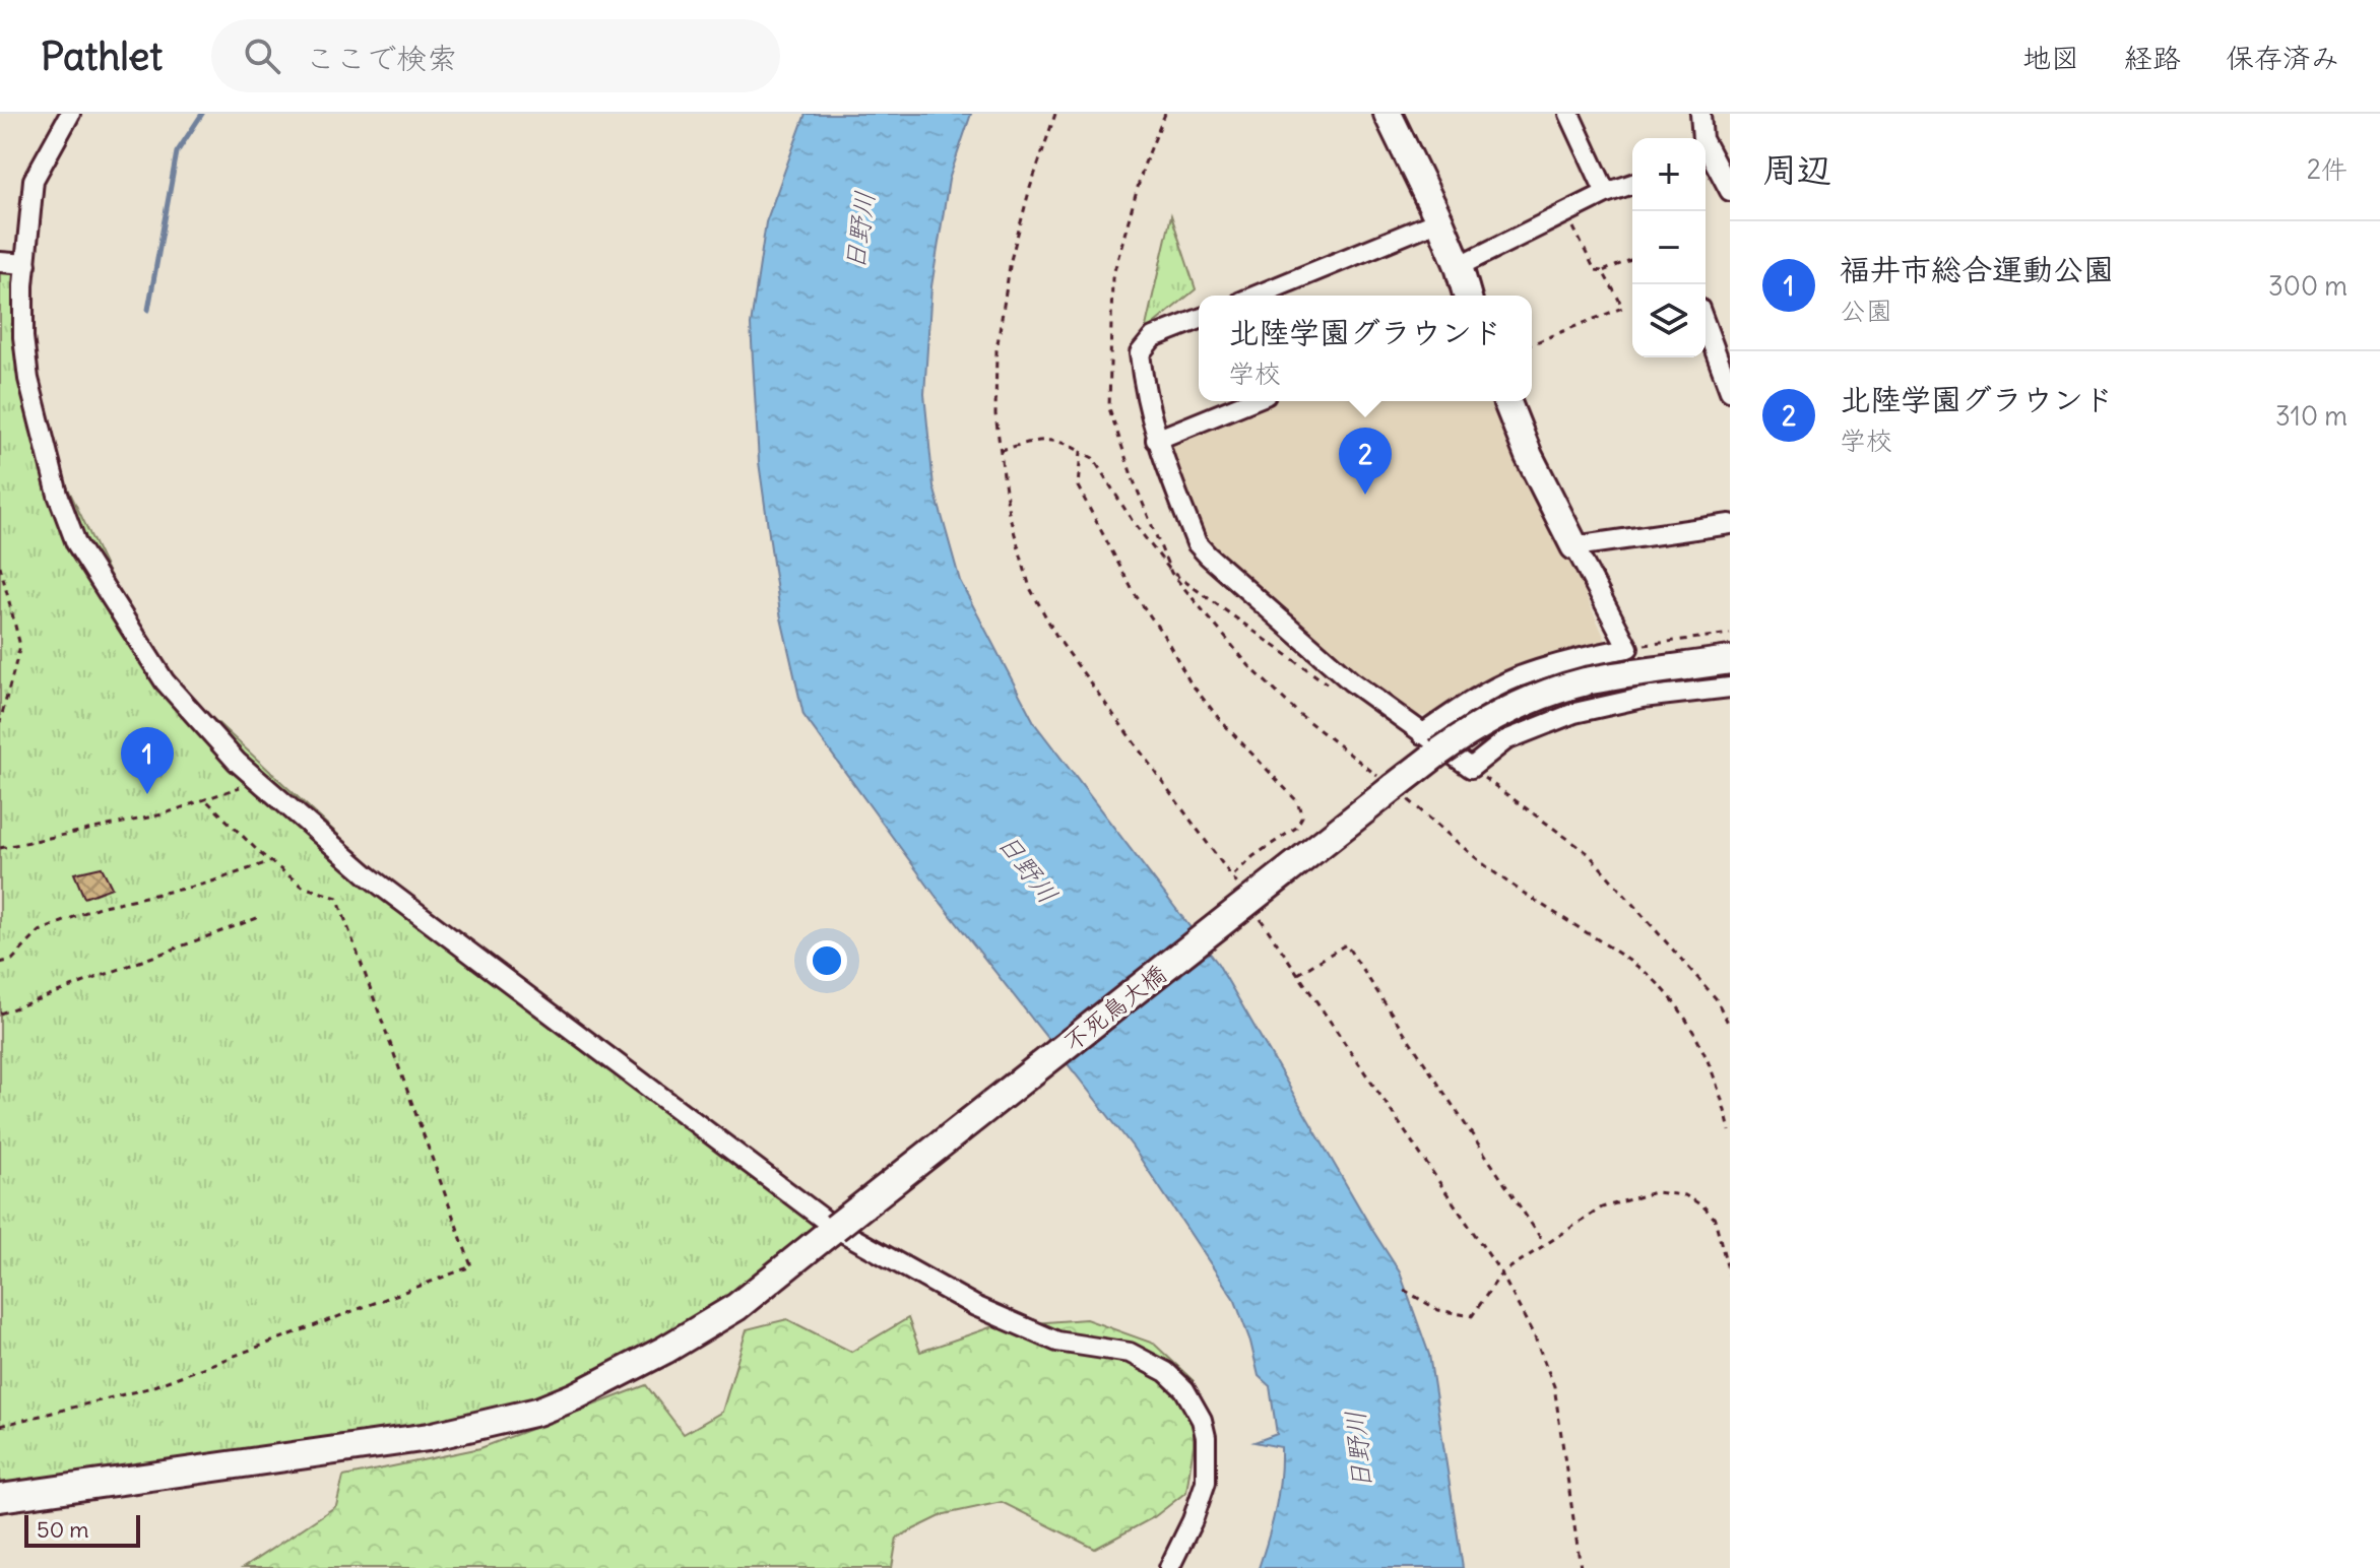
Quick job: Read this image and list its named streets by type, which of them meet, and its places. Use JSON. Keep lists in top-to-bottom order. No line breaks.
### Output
{"streets":{"street":["不死鳥大橋"]},"water":["日野川"],"scale_bar":"50 m","page":{"header":"Pathlet","search":"ここで検索","nav":["地図","経路","保存済み"],"heading":["周辺","2件"],"map_buttons":["+","−"],"list":[{"mark":"1","name":"福井市総合運動公園","note":"公園","value":"300 m"},{"mark":"2","name":"北陸学園グラウンド","note":"学校","value":"310 m"}],"popup":["北陸学園グラウンド","学校"],"pins":["2","1"],"scale":"50 m"}}
